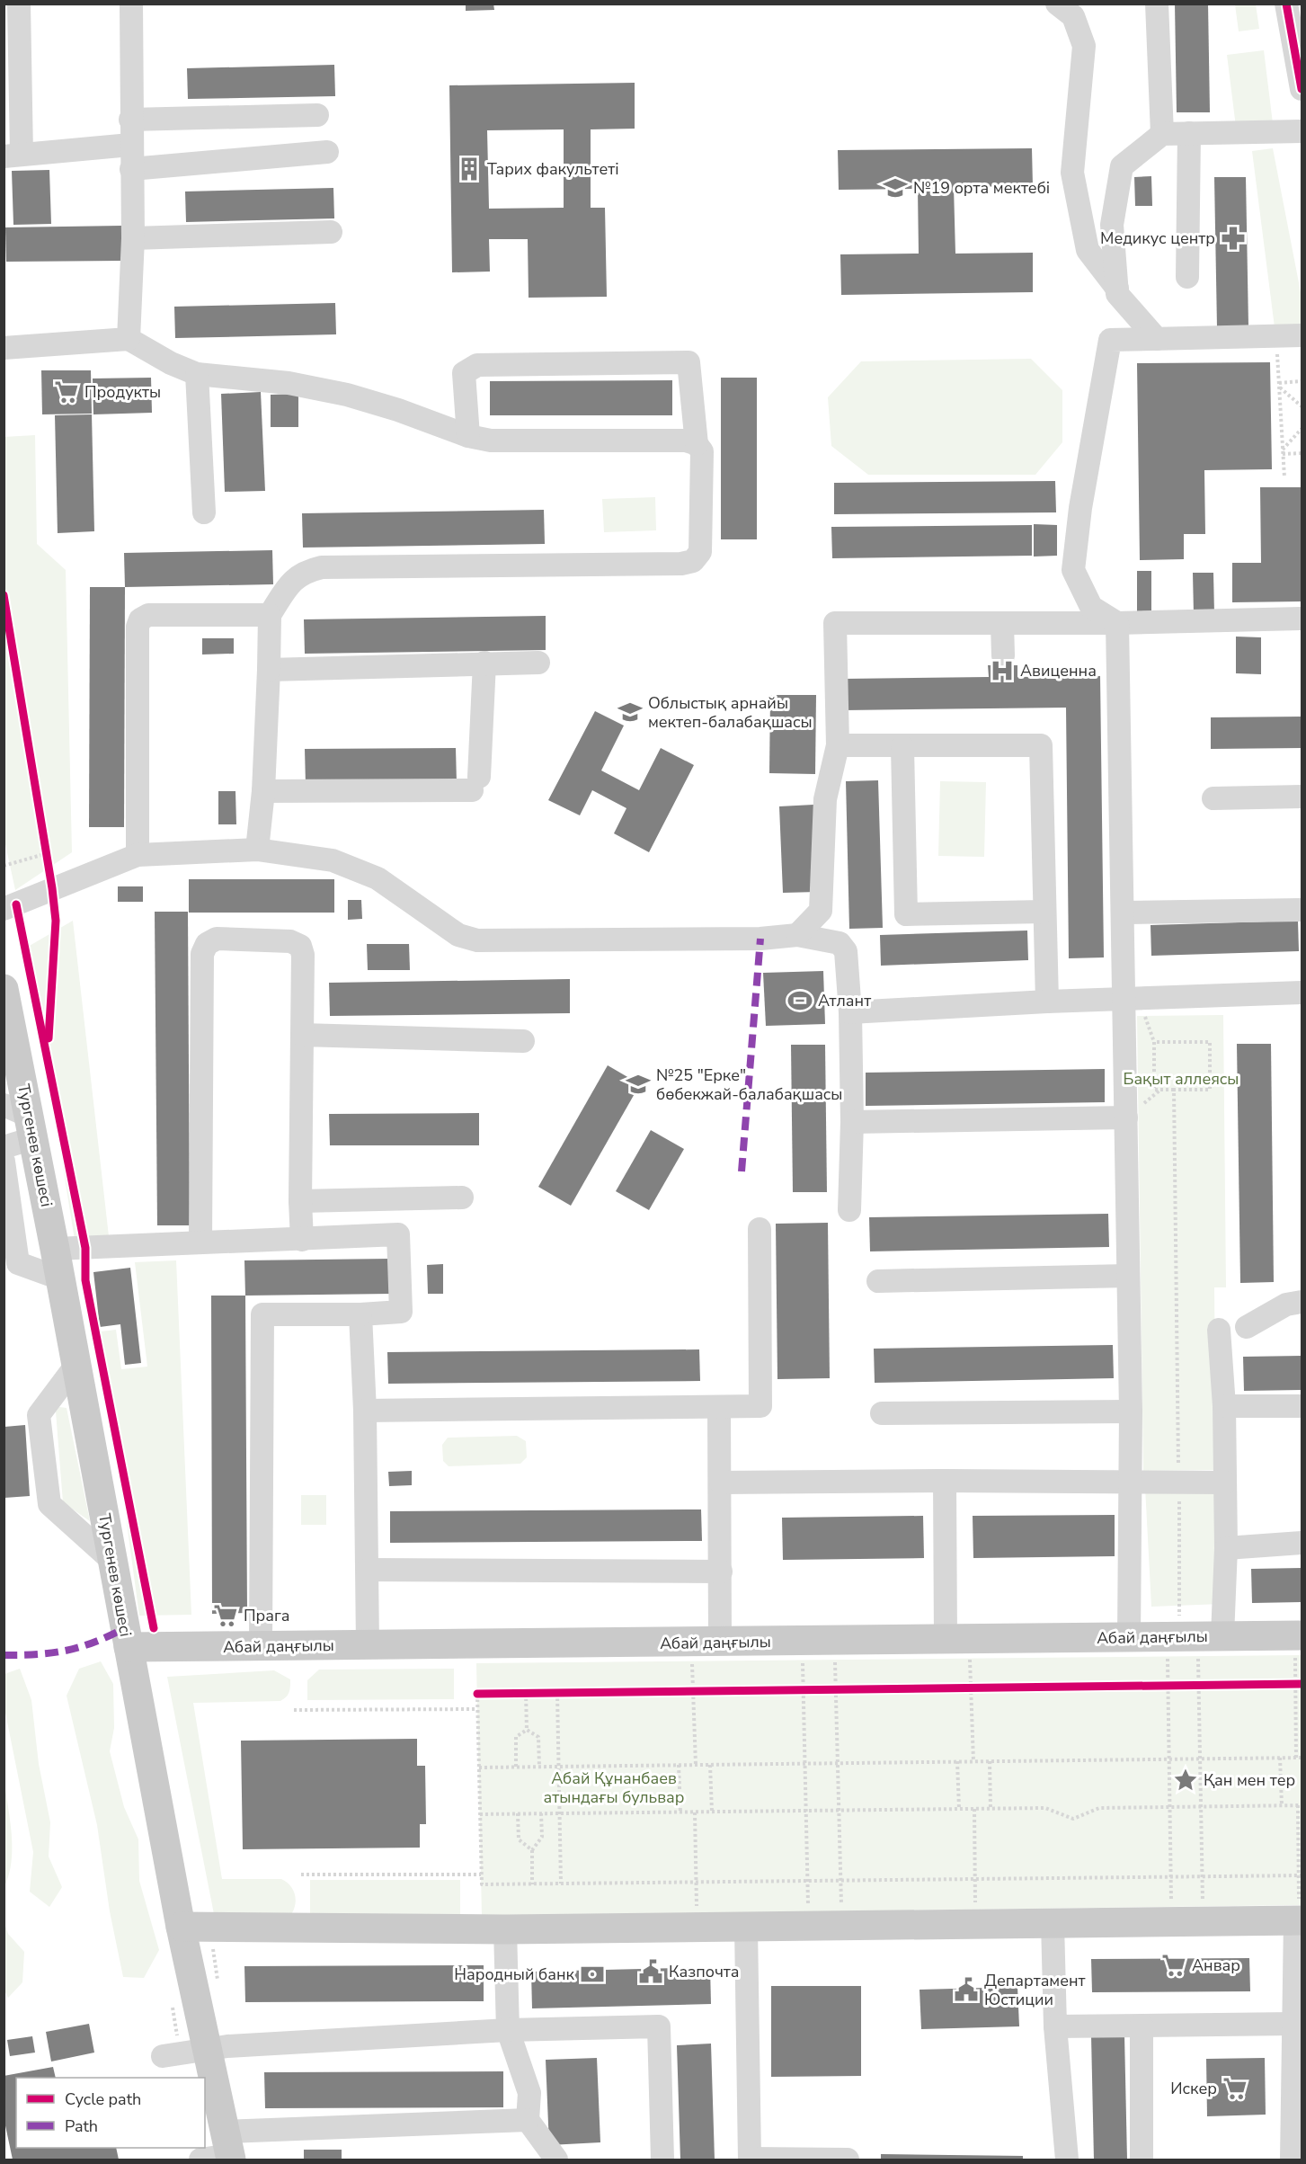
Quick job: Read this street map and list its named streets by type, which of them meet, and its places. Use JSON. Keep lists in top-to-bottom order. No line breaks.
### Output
{"streets":{"main road":["Тургенев көшесі","Абай даңғылы"]},"crossings":[["Тургенев көшесі","Абай даңғылы"]],"parks":["Бақыт аллеясы","Абай Құнанбаев атындағы бульвар"],"places":{"building":["Тарих факультеті"],"school or university":["№19 орта мектебі","Облыстық арнайы мектеп-балабақшасы","№25 \"Ерке\" бөбекжай-балабақшасы"],"pharmacy":["Медикус центр"],"supermarket":["Продукты","Прага","Анвар","Искер"],"hospital":["Авиценна"],"sports":["Атлант"],"place":["Қан мен тер"],"public building":["Казпочта","Департамент Юстиции"],"bank":["Народный банк"]},"legend":["Cycle path","Path"]}
